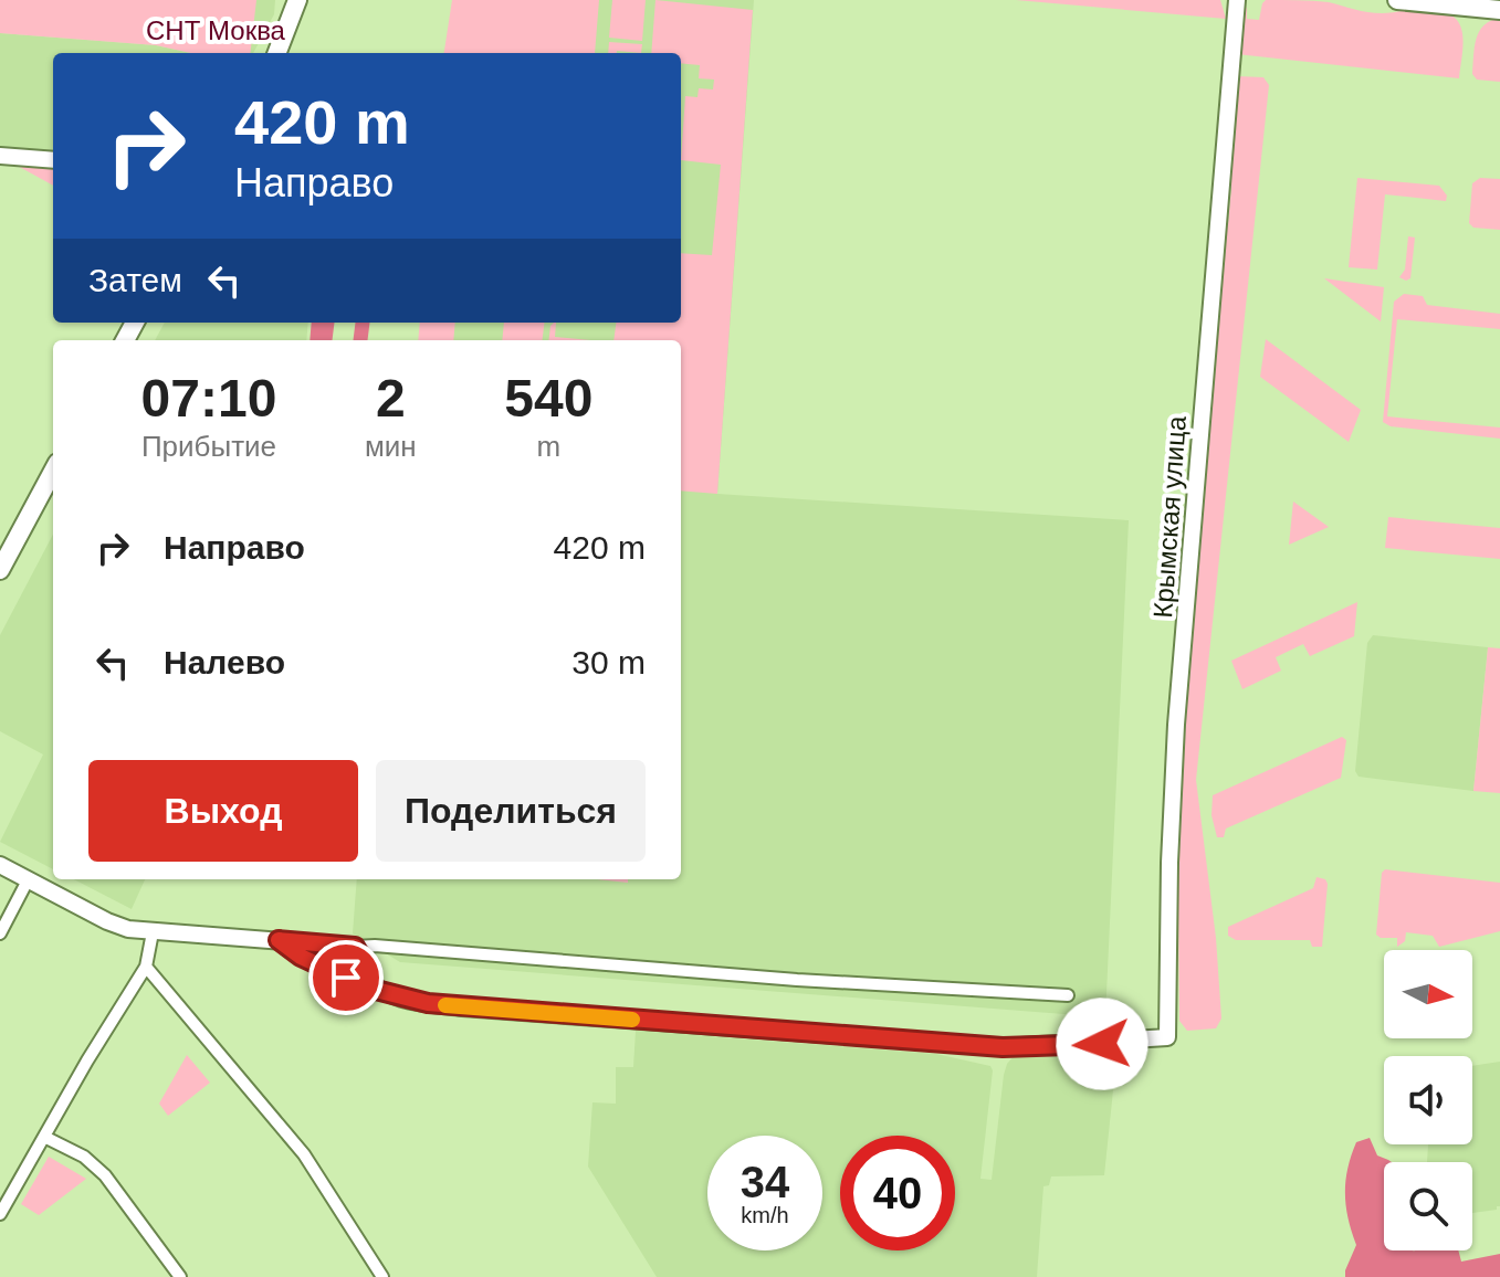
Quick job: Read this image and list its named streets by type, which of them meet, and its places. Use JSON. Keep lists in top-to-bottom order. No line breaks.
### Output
{"streets":{"street":["Крымская улица"]},"parks":["СНТ Моква"],"north":"right","page":{"turn":["420 m","Направо"],"then":"Затем","eta":["07:10","Прибытие","2","мин","540","m"],"list":[{"name":"Направо","value":"420 m"},{"name":"Налево","value":"30 m"}],"buttons":["Выход","Поделиться"],"speed":"34 km/h","limit":"40"}}
